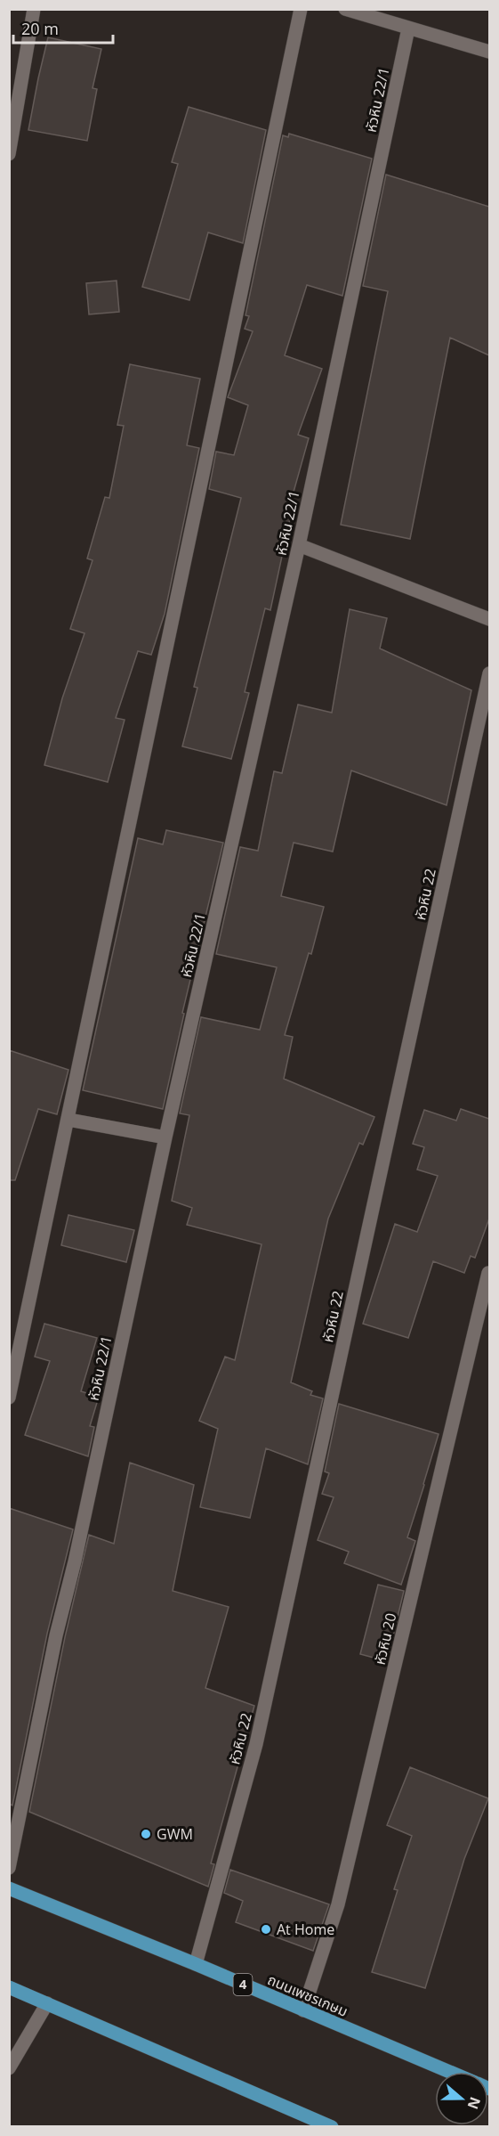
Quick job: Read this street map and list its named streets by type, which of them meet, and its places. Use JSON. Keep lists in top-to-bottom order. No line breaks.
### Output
{"streets":{"main road":["4","ถนนเพชรเกษม"],"street":["หัวหิน 22/1","หัวหิน 22","หัวหิน 20"]},"crossings":[["หัวหิน 22","ถนนเพชรเกษม"],["หัวหิน 20","ถนนเพชรเกษม"]],"places":["GWM","At Home"],"scale_bar":"20 m","north":"right"}
